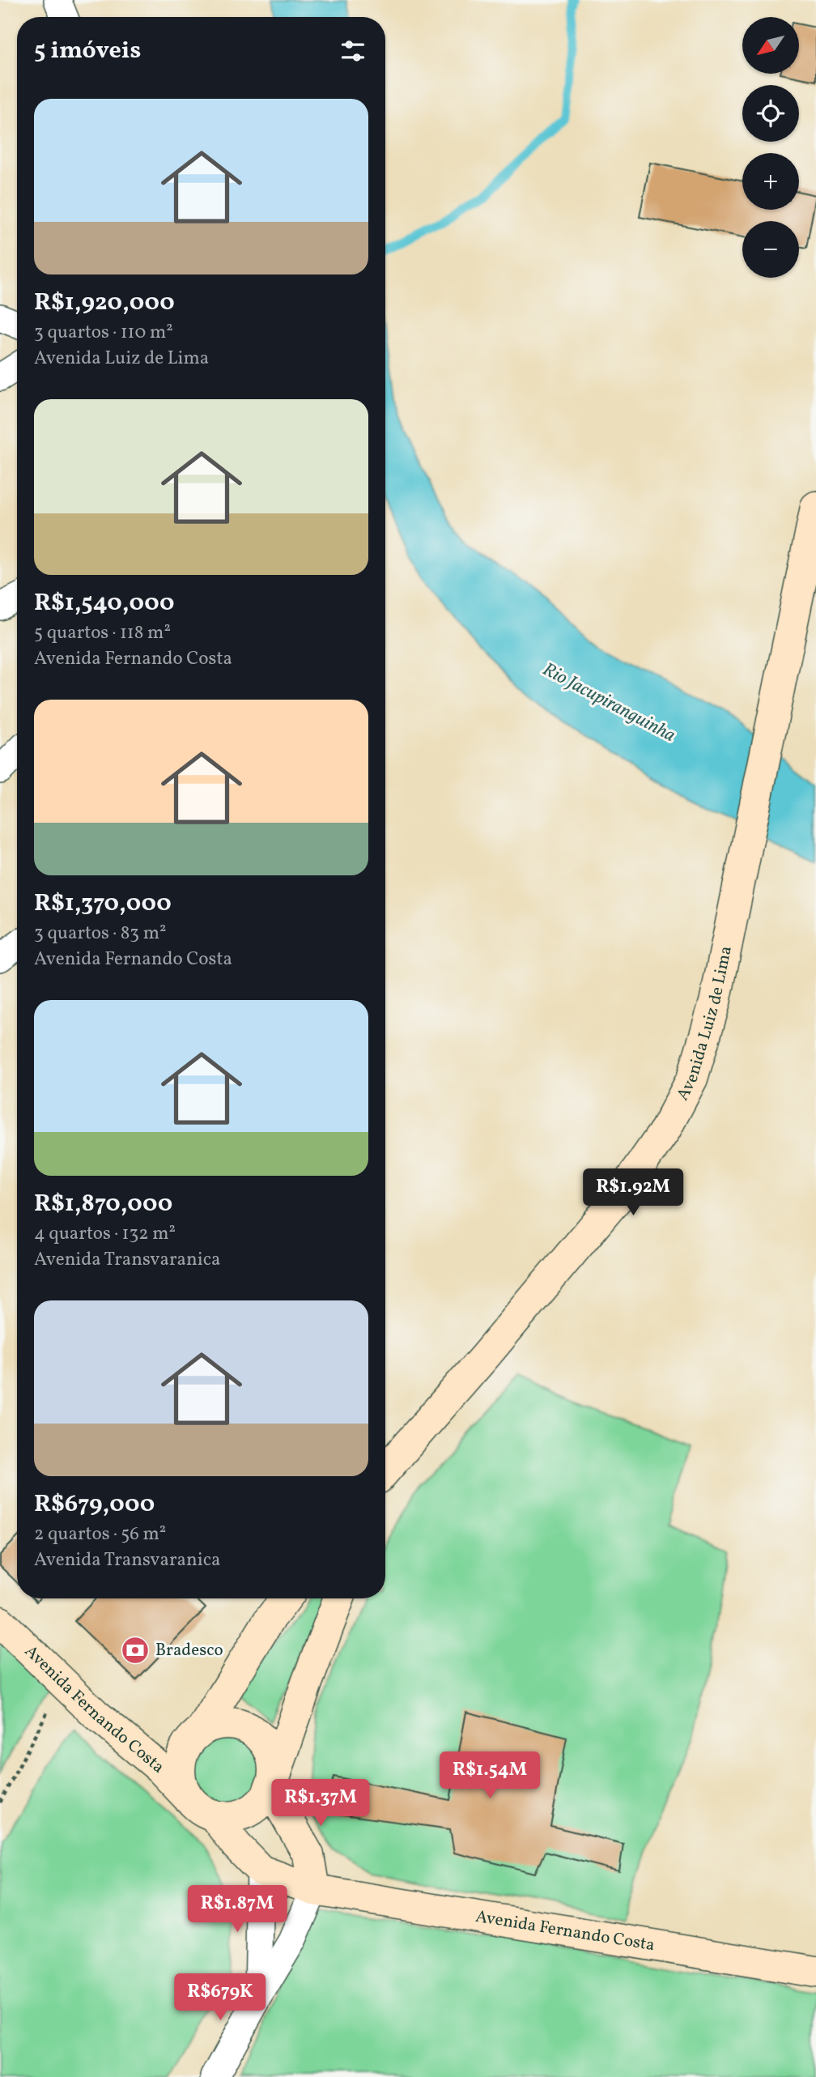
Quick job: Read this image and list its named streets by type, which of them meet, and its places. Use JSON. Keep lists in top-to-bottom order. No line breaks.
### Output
{"streets":{"street":["Avenida Luiz de Lima","Avenida Fernando Costa"]},"water":["Rio Jacupiranguinha"],"places":{"bank":["Bradesco"]},"north":"bottom left","page":{"map_buttons":["+","−"],"heading":"5 imóveis","list":[{"name":"R$1,920,000","note":"3 quartos · 110 m² · Avenida Luiz de Lima"},{"name":"R$1,540,000","note":"5 quartos · 118 m² · Avenida Fernando Costa"},{"name":"R$1,370,000","note":"3 quartos · 83 m² · Avenida Fernando Costa"},{"name":"R$1,870,000","note":"4 quartos · 132 m² · Avenida Transvaranica"},{"name":"R$679,000","note":"2 quartos · 56 m² · Avenida Transvaranica"}],"price":["R$1.92M","R$1.54M","R$1.37M","R$1.87M","R$679K"]}}
